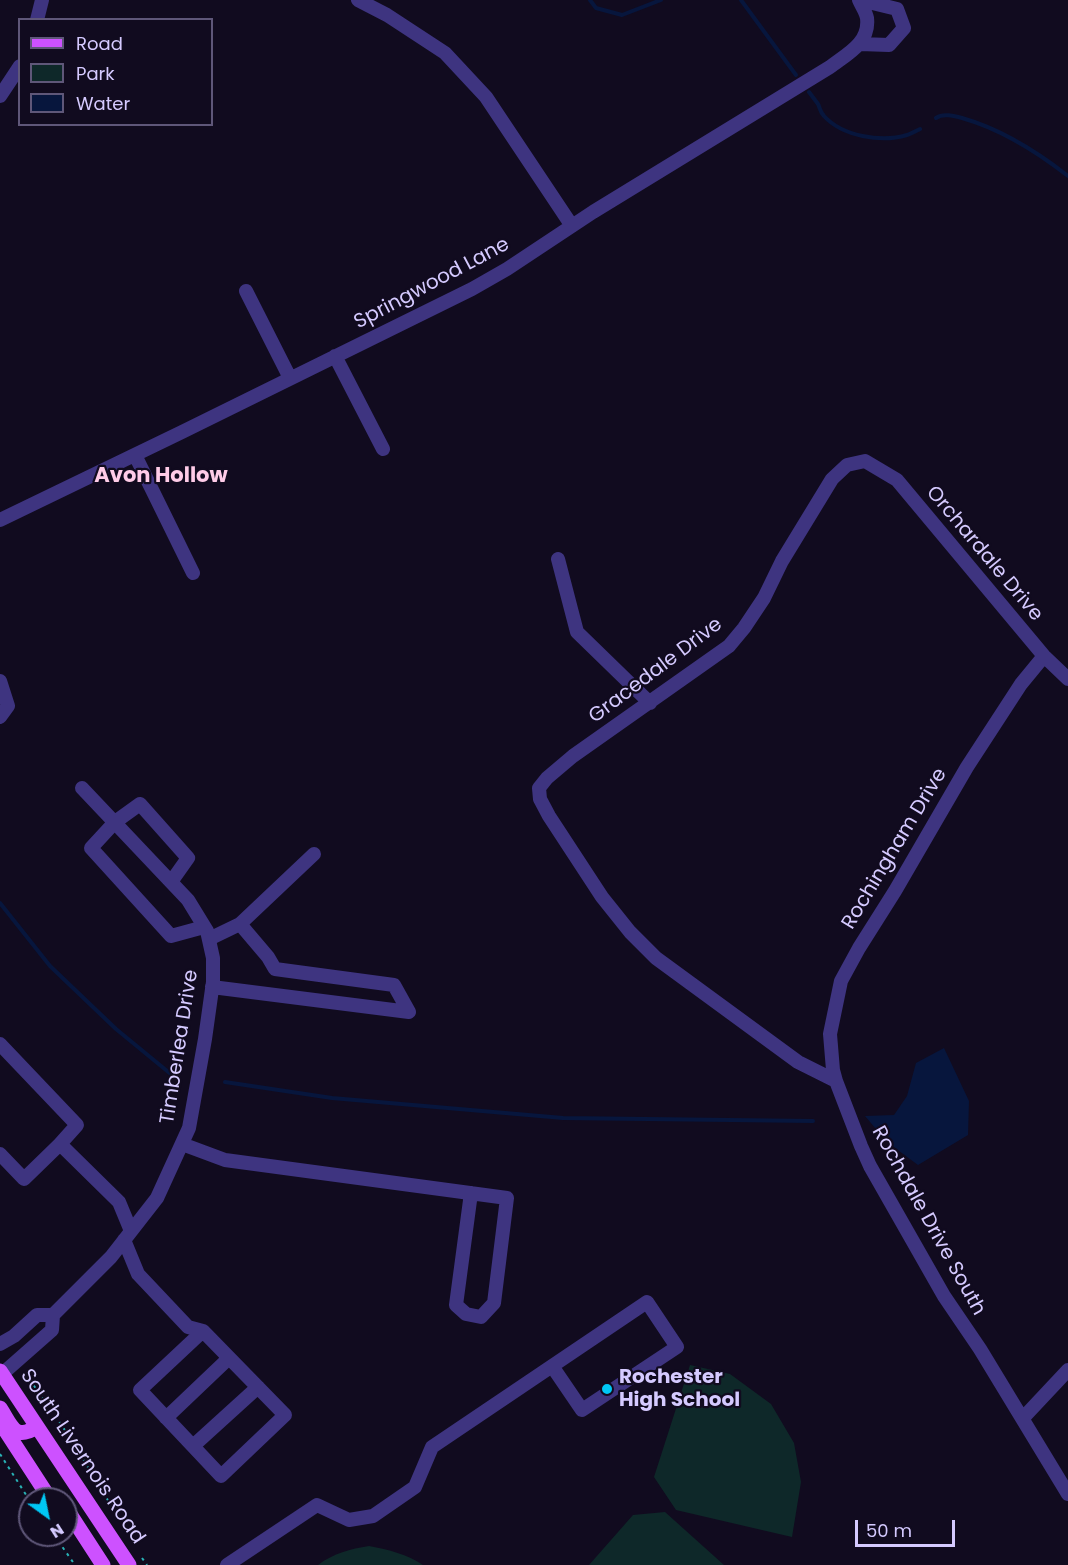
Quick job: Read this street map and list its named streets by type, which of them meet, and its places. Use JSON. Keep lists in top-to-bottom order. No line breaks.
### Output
{"streets":{"main road":["South Livernois Road"],"street":["Springwood Lane","Orchardale Drive","Gracedale Drive","Rochingham Drive","Timberlea Drive","Rochdale Drive South"]},"crossings":[["Orchardale Drive","Gracedale Drive"],["Orchardale Drive","Rochingham Drive"],["Gracedale Drive","Rochingham Drive"],["Gracedale Drive","Rochdale Drive South"],["Rochingham Drive","Rochdale Drive South"],["Timberlea Drive","South Livernois Road"]],"districts":["Avon Hollow"],"places":["Rochester High School"],"legend":["Road","Park","Water"],"scale_bar":"50 m","north":"bottom right"}
